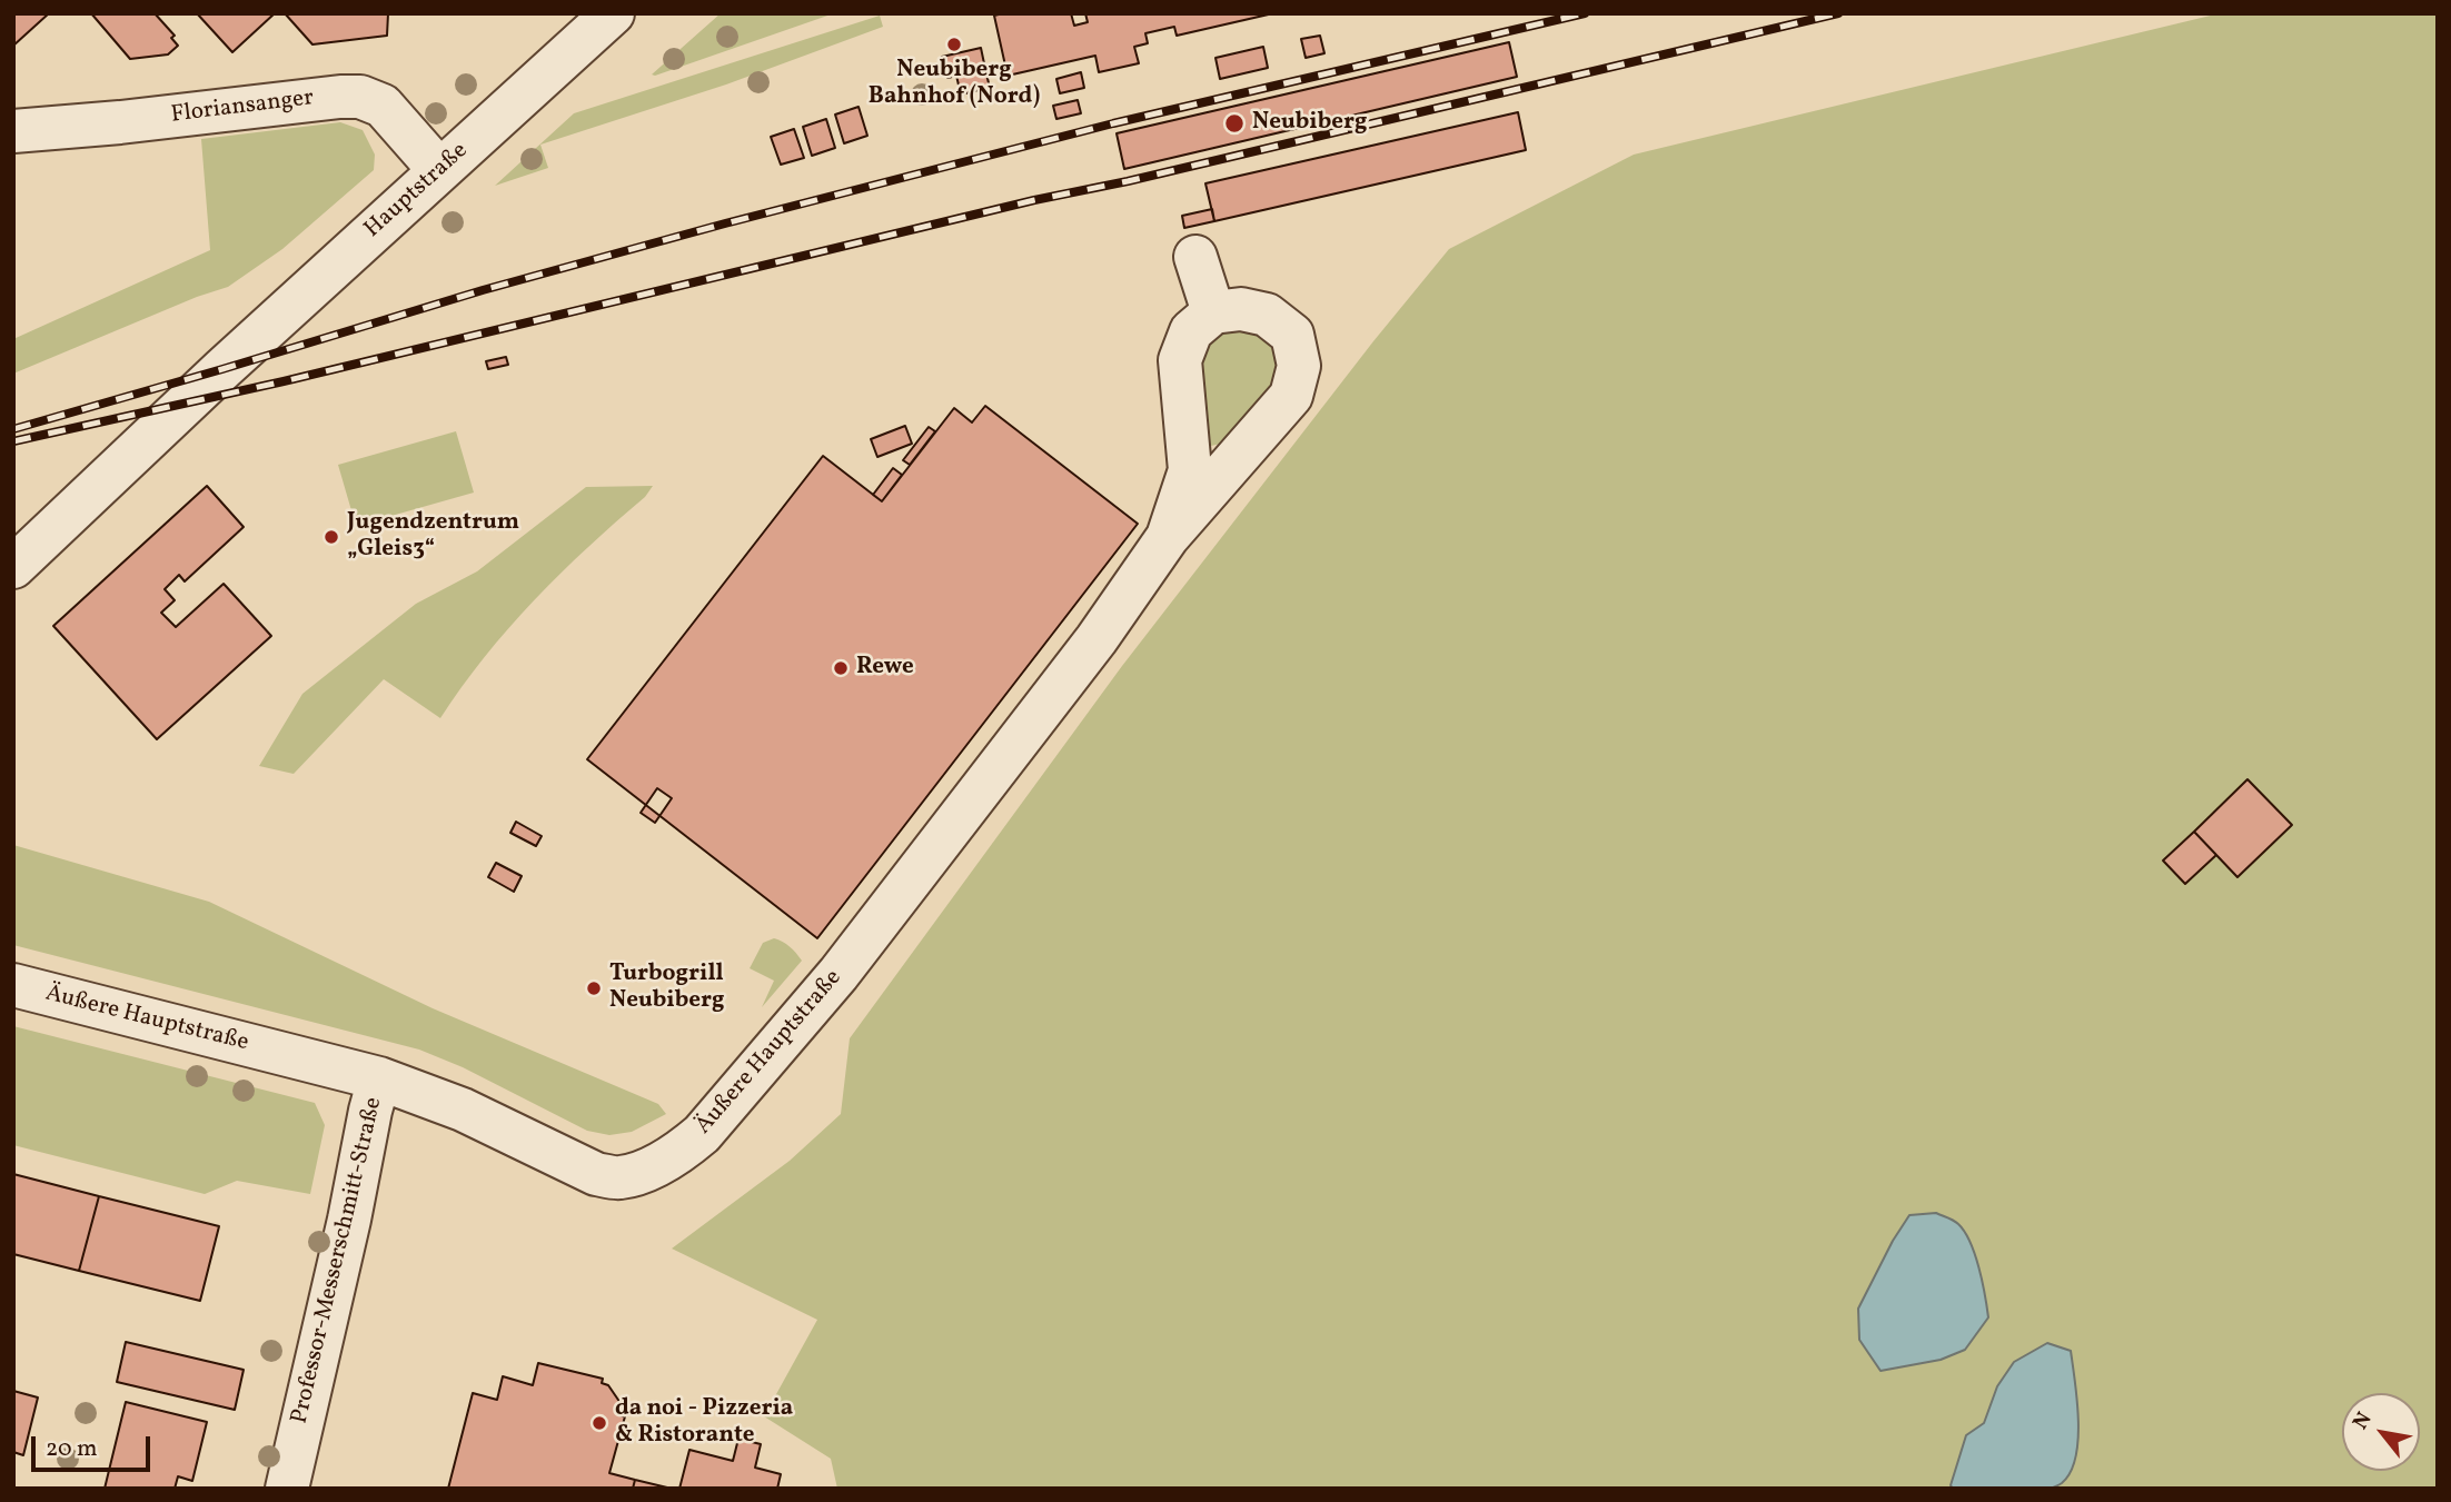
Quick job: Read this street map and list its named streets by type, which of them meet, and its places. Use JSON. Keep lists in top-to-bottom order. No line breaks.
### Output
{"streets":{"street":["Floriansanger","Hauptstraße","Äußere Hauptstraße","Professor-Messerschmitt-Straße"]},"crossings":[["Floriansanger","Hauptstraße"],["Äußere Hauptstraße","Professor-Messerschmitt-Straße"]],"places":["Neubiberg Bahnhof (Nord)","Neubiberg","Jugendzentrum „Gleis3“","Rewe","Turbogrill Neubiberg","da noi - Pizzeria & Ristorante"],"scale_bar":"20 m","north":"top left"}
